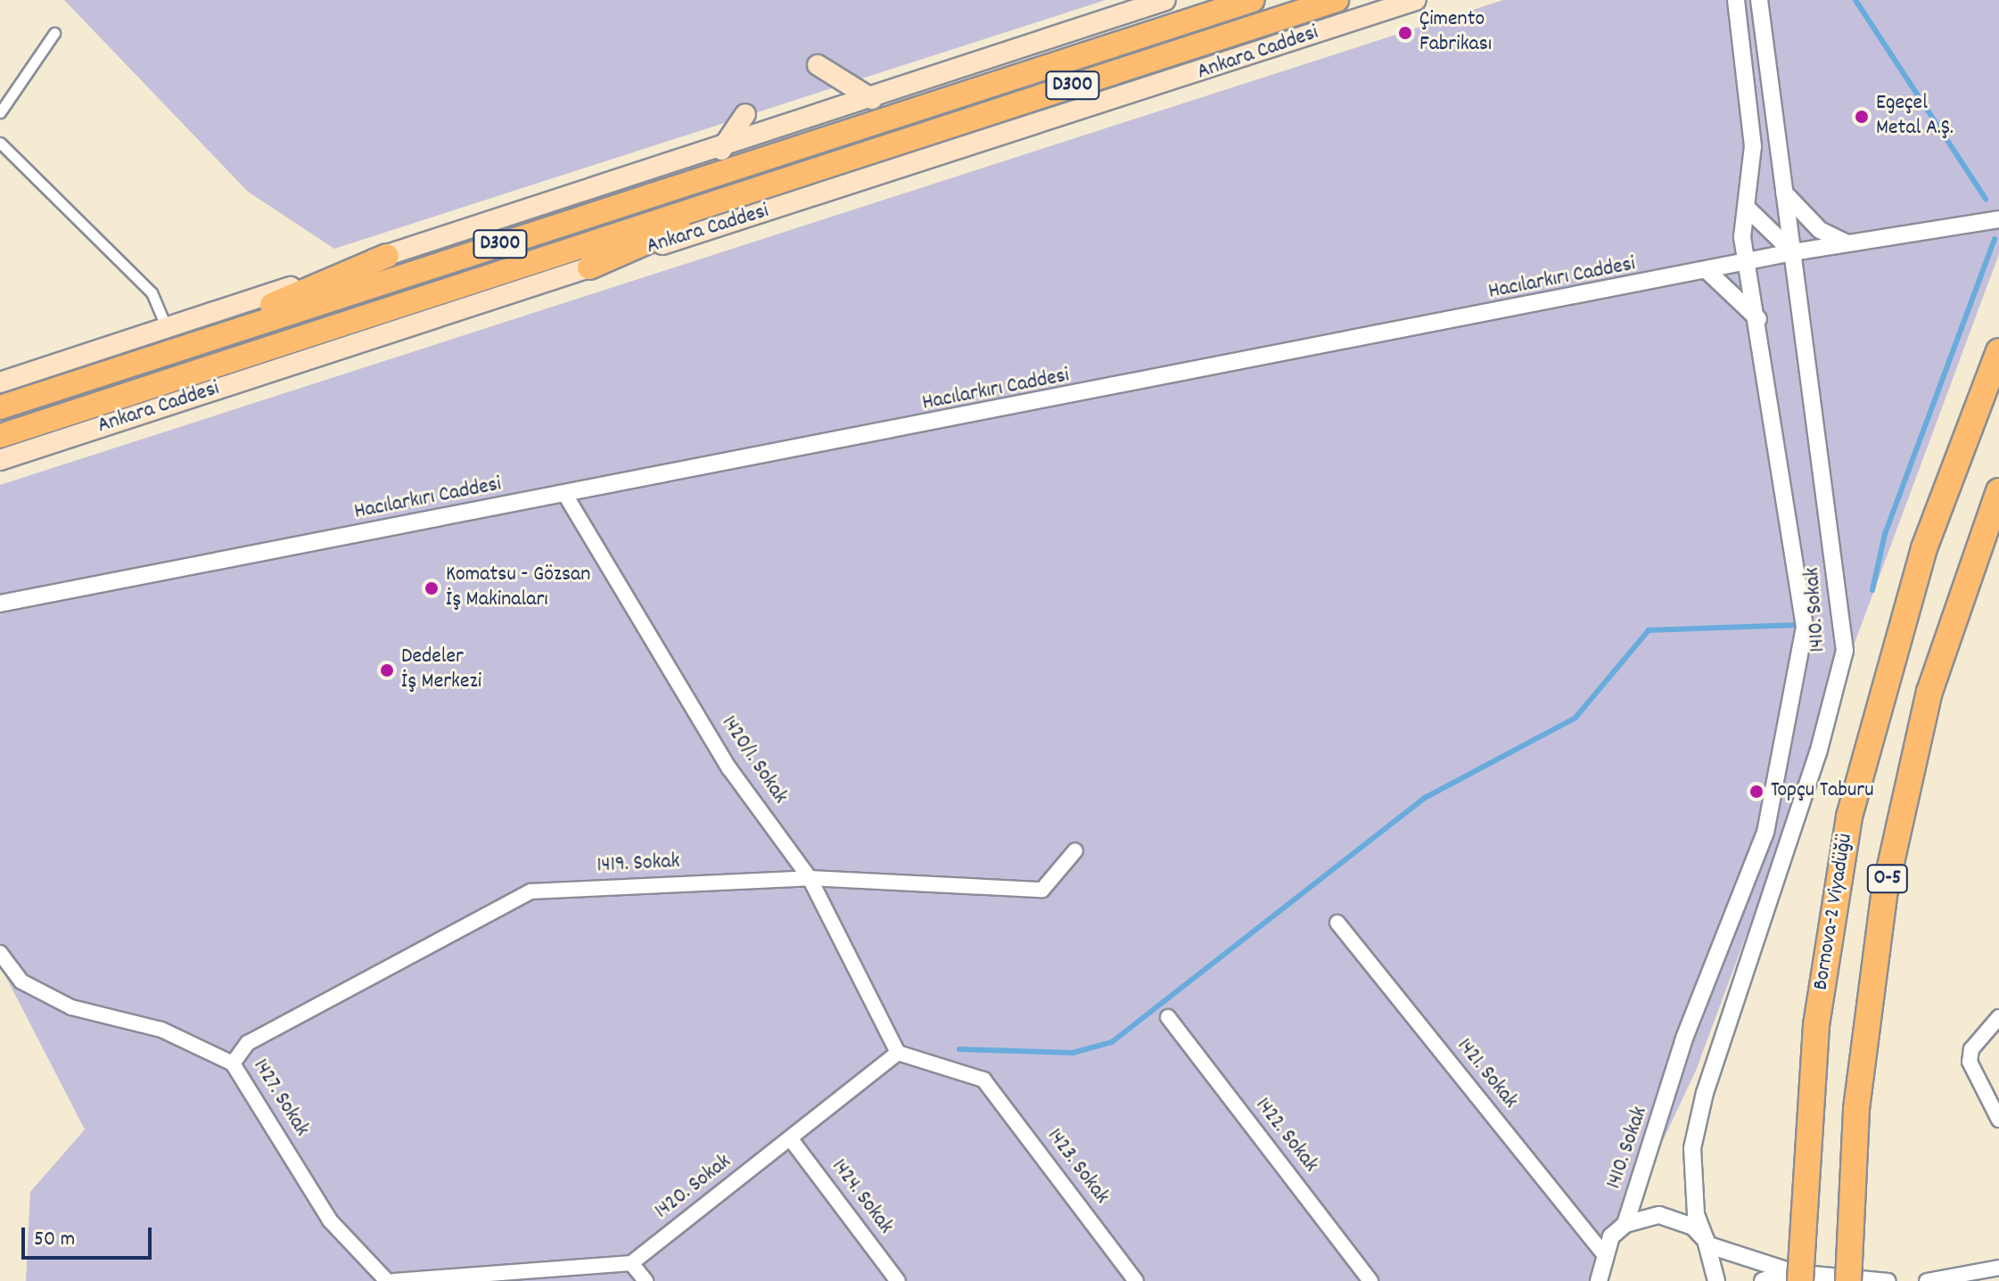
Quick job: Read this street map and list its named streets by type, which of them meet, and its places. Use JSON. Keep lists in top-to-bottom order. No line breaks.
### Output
{"streets":{"highway":["Ankara Caddesi","D300","O-5","Bornova-2 Viyadüğü"],"street":["Hacılarkırı Caddesi","1410. Sokak","1420/1. Sokak","1419. Sokak","1421. Sokak","1427. Sokak","1422. Sokak","1423. Sokak","1420. Sokak","1424. Sokak"]},"crossings":[["Hacılarkırı Caddesi","1410. Sokak"],["Hacılarkırı Caddesi","1420/1. Sokak"],["1420/1. Sokak","1419. Sokak"],["1420/1. Sokak","1423. Sokak"],["1420/1. Sokak","1420. Sokak"],["1419. Sokak","1427. Sokak"],["1423. Sokak","1420. Sokak"],["1420. Sokak","1424. Sokak"]],"places":["Çimento Fabrikası","Egeçel Metal A.Ş.","Komatsu - Gözsan İş Makinaları","Dedeler İş Merkezi","Topçu Taburu"],"scale_bar":"50 m"}
